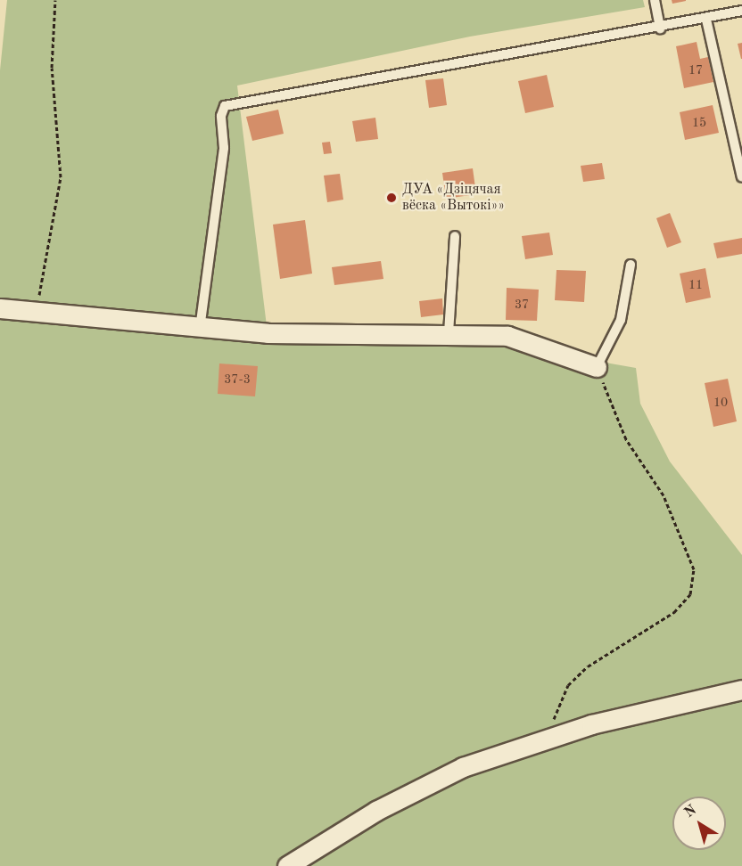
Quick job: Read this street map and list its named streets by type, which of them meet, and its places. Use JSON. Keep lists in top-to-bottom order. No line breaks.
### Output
{"places":["ДУА «Дзіцячая вёска «Вытокі»»"],"house_numbers":["17","15","11","37","37-3","10"],"north":"top left"}
